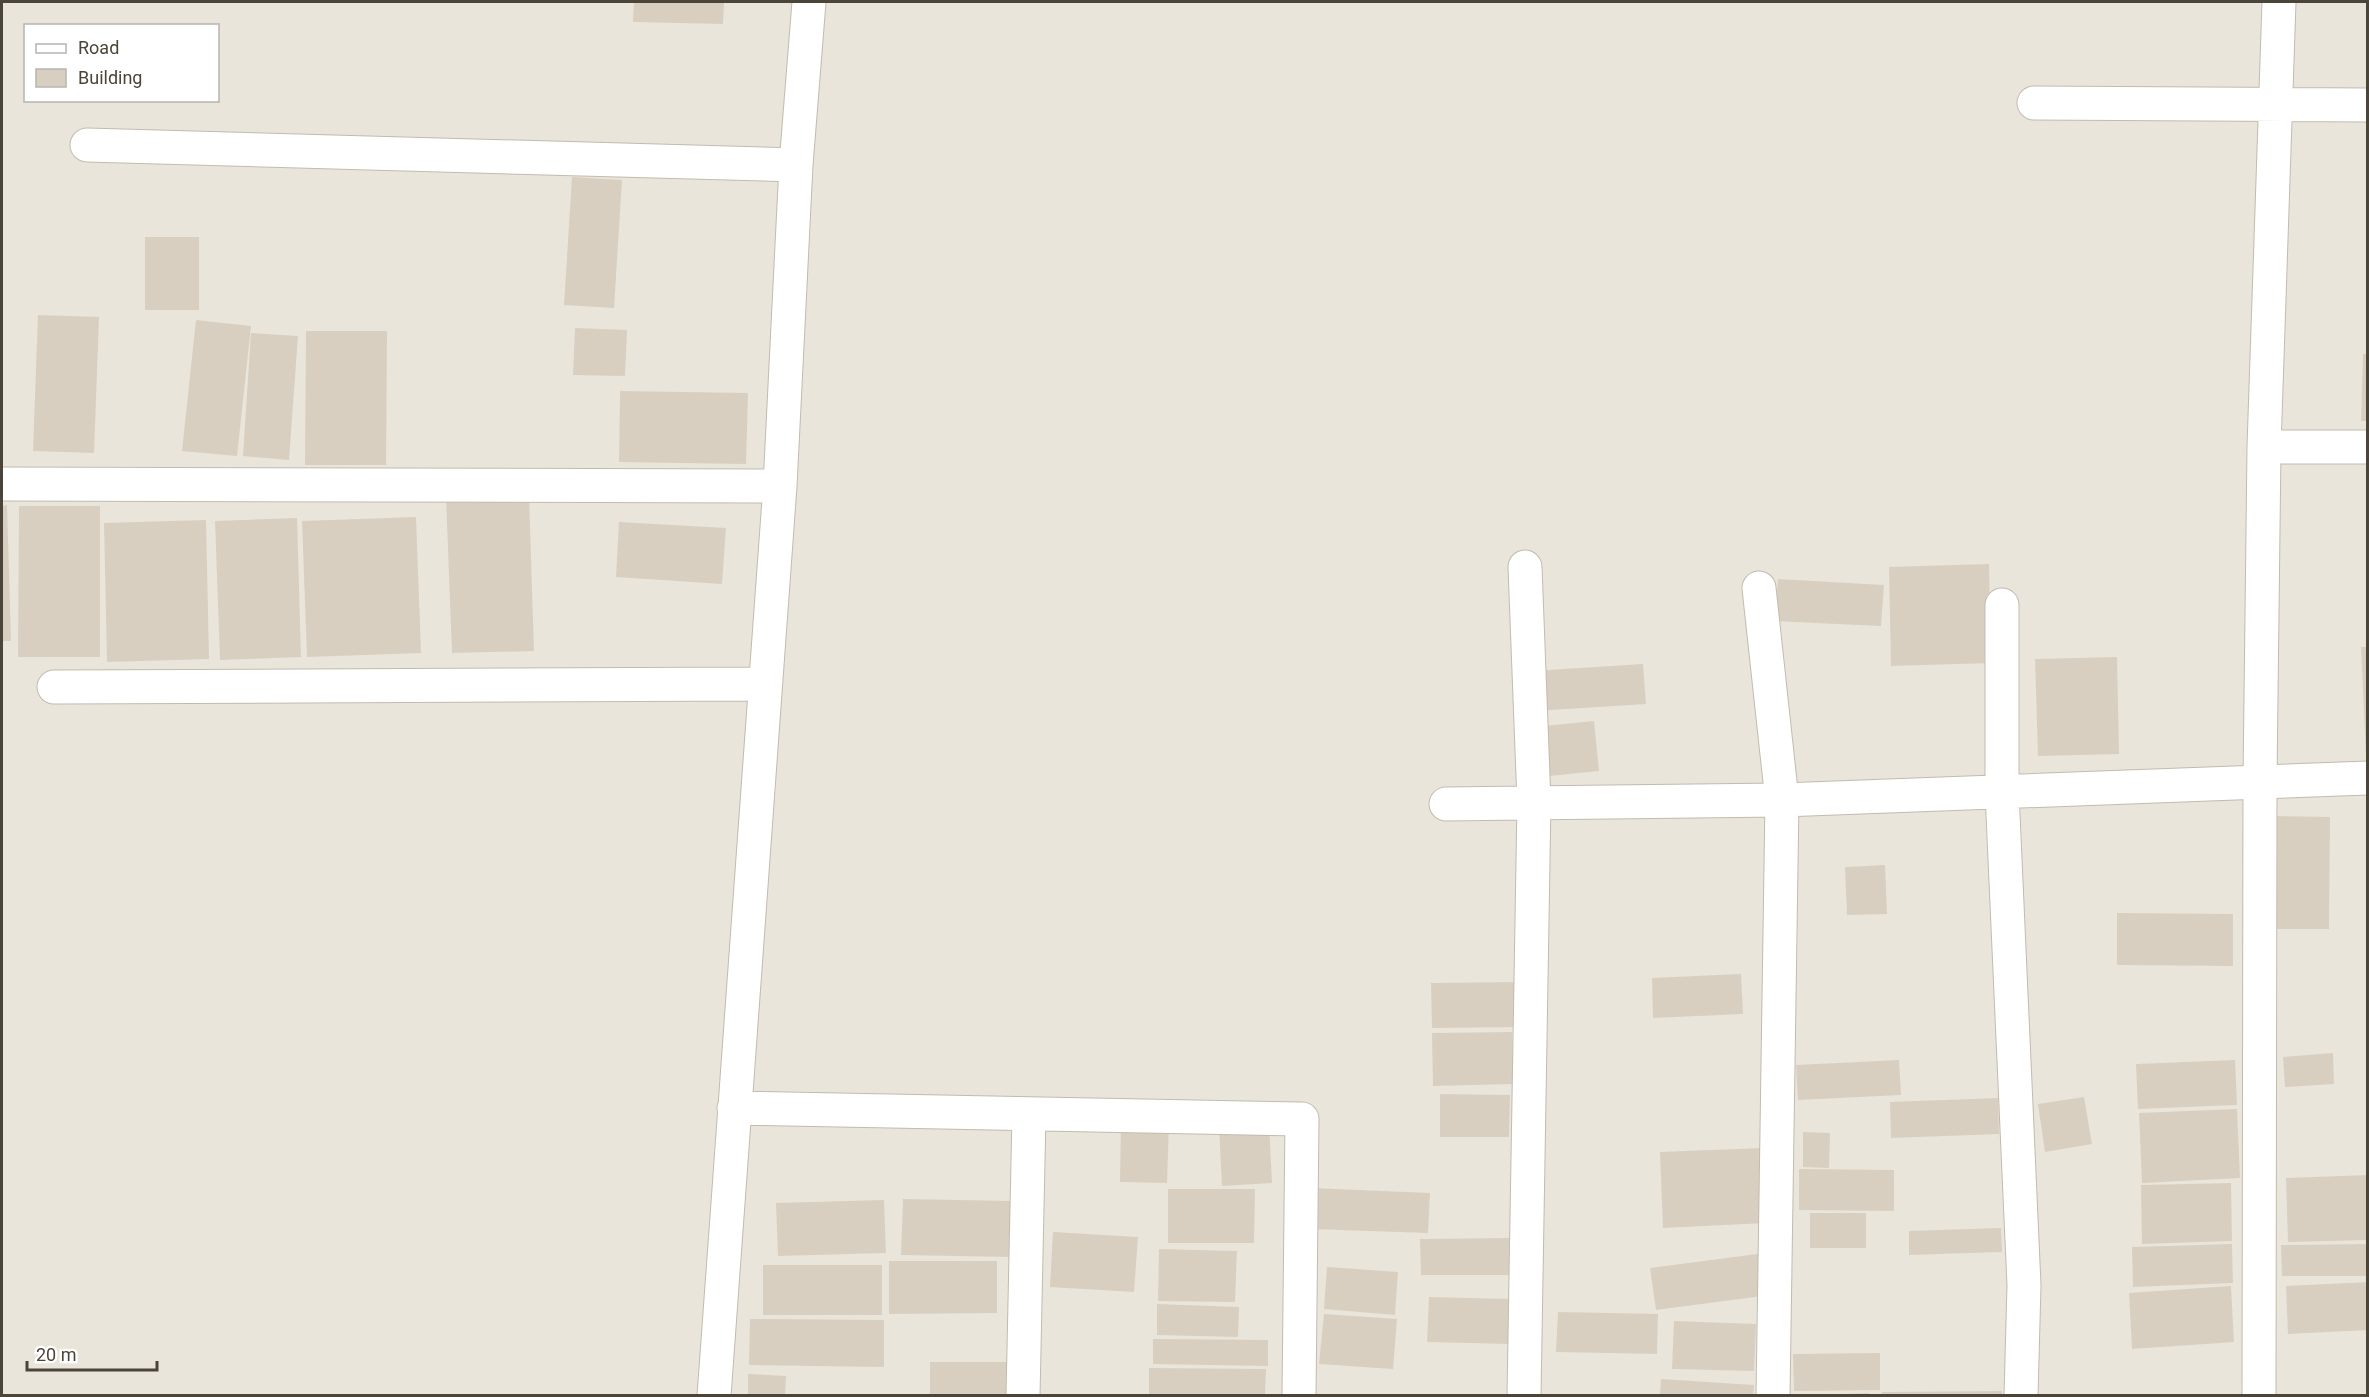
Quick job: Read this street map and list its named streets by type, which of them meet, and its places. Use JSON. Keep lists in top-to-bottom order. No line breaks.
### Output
{"legend":["Road","Building"],"scale_bar":"20 m"}
